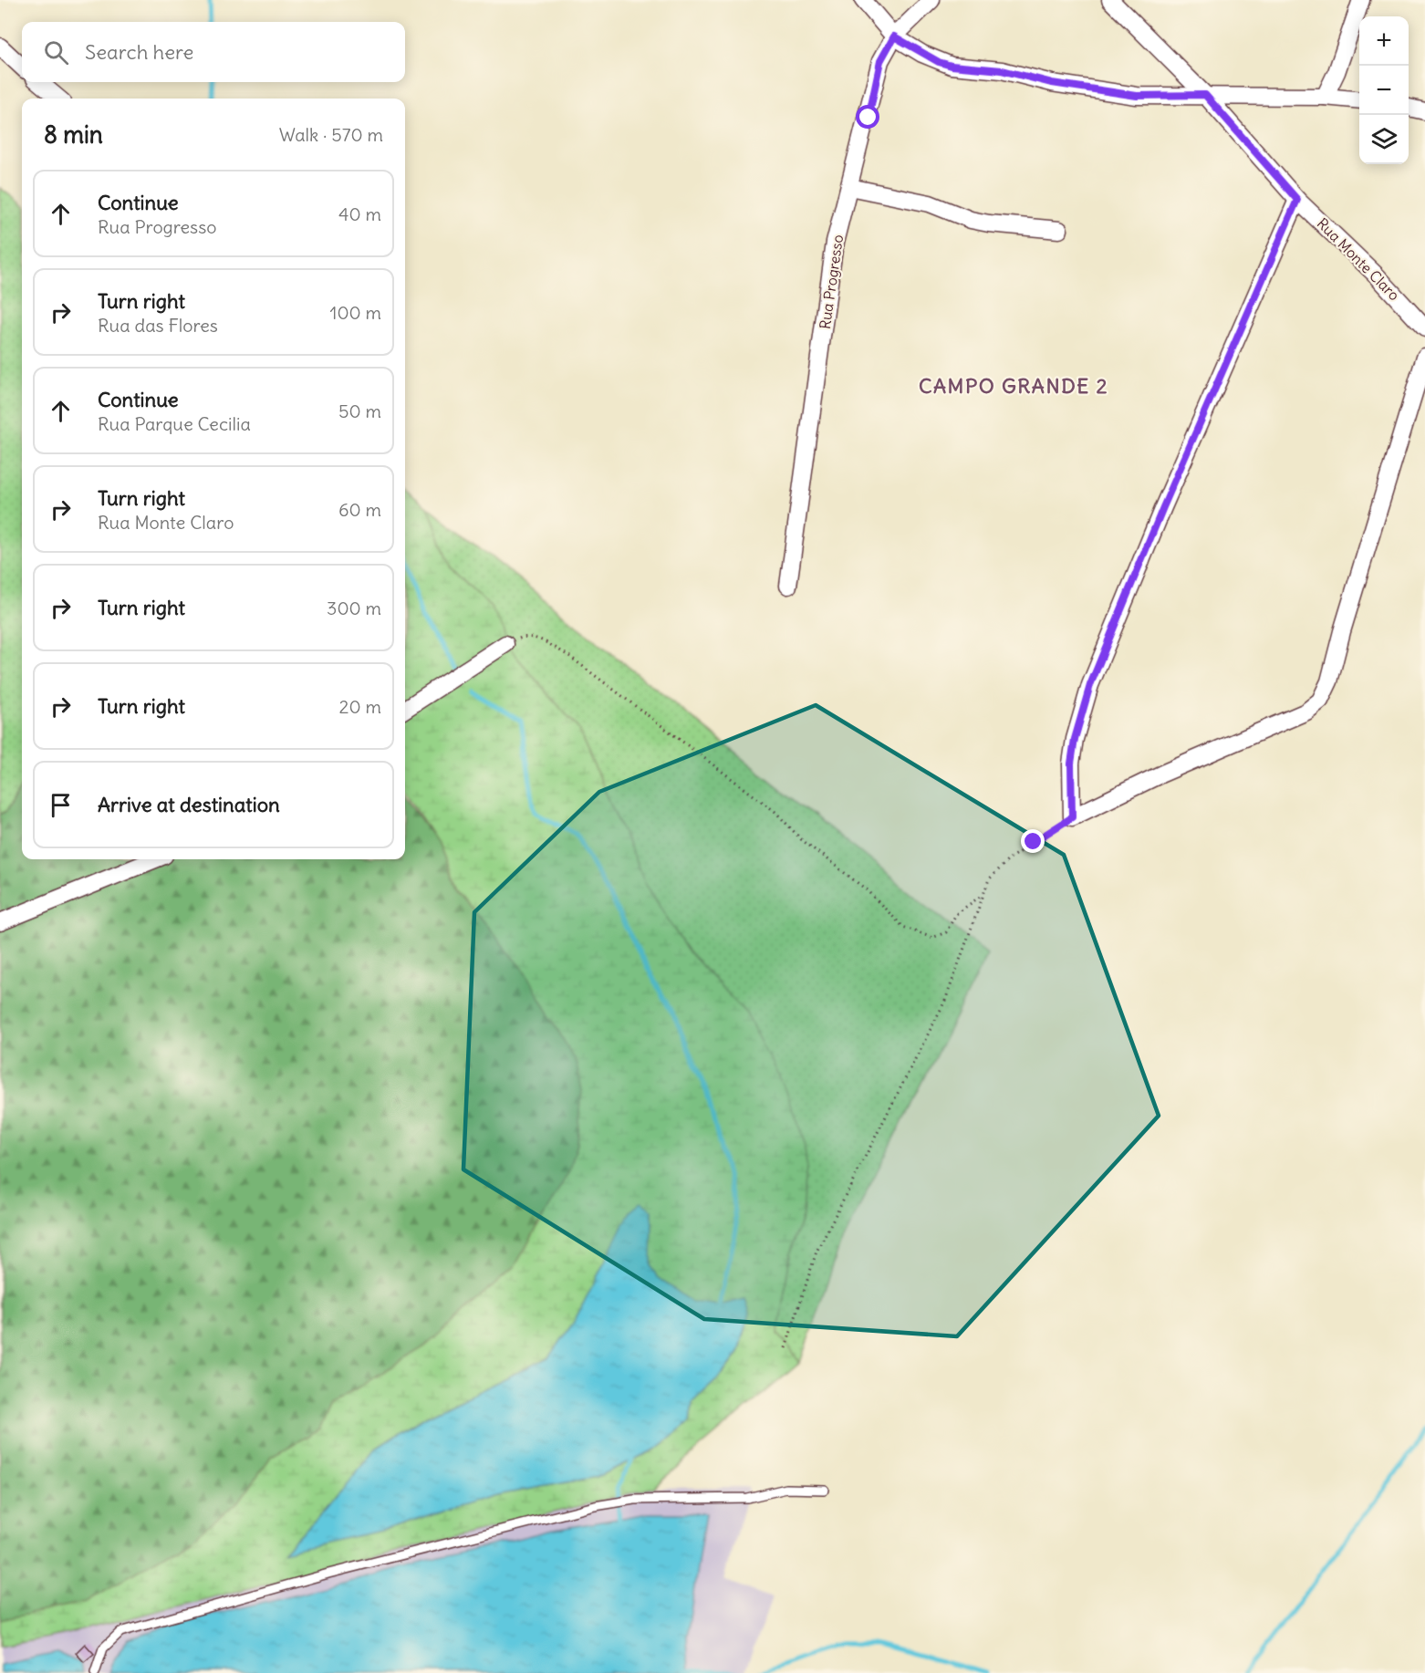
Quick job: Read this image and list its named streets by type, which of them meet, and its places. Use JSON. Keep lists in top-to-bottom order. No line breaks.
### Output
{"streets":{"street":["Rua Monte Claro","Rua Progresso"]},"districts":["CAMPO GRANDE 2"],"page":{"map_buttons":["+","−"],"search":"Search here","heading":["8 min","Walk · 570 m"],"list":[["Continue","Rua Progresso","40 m"],["Turn right","Rua das Flores","100 m"],["Continue","Rua Parque Cecilia","50 m"],["Turn right","Rua Monte Claro","60 m"],["Turn right","300 m"],["Turn right","20 m"],"Arrive at destination"]}}
